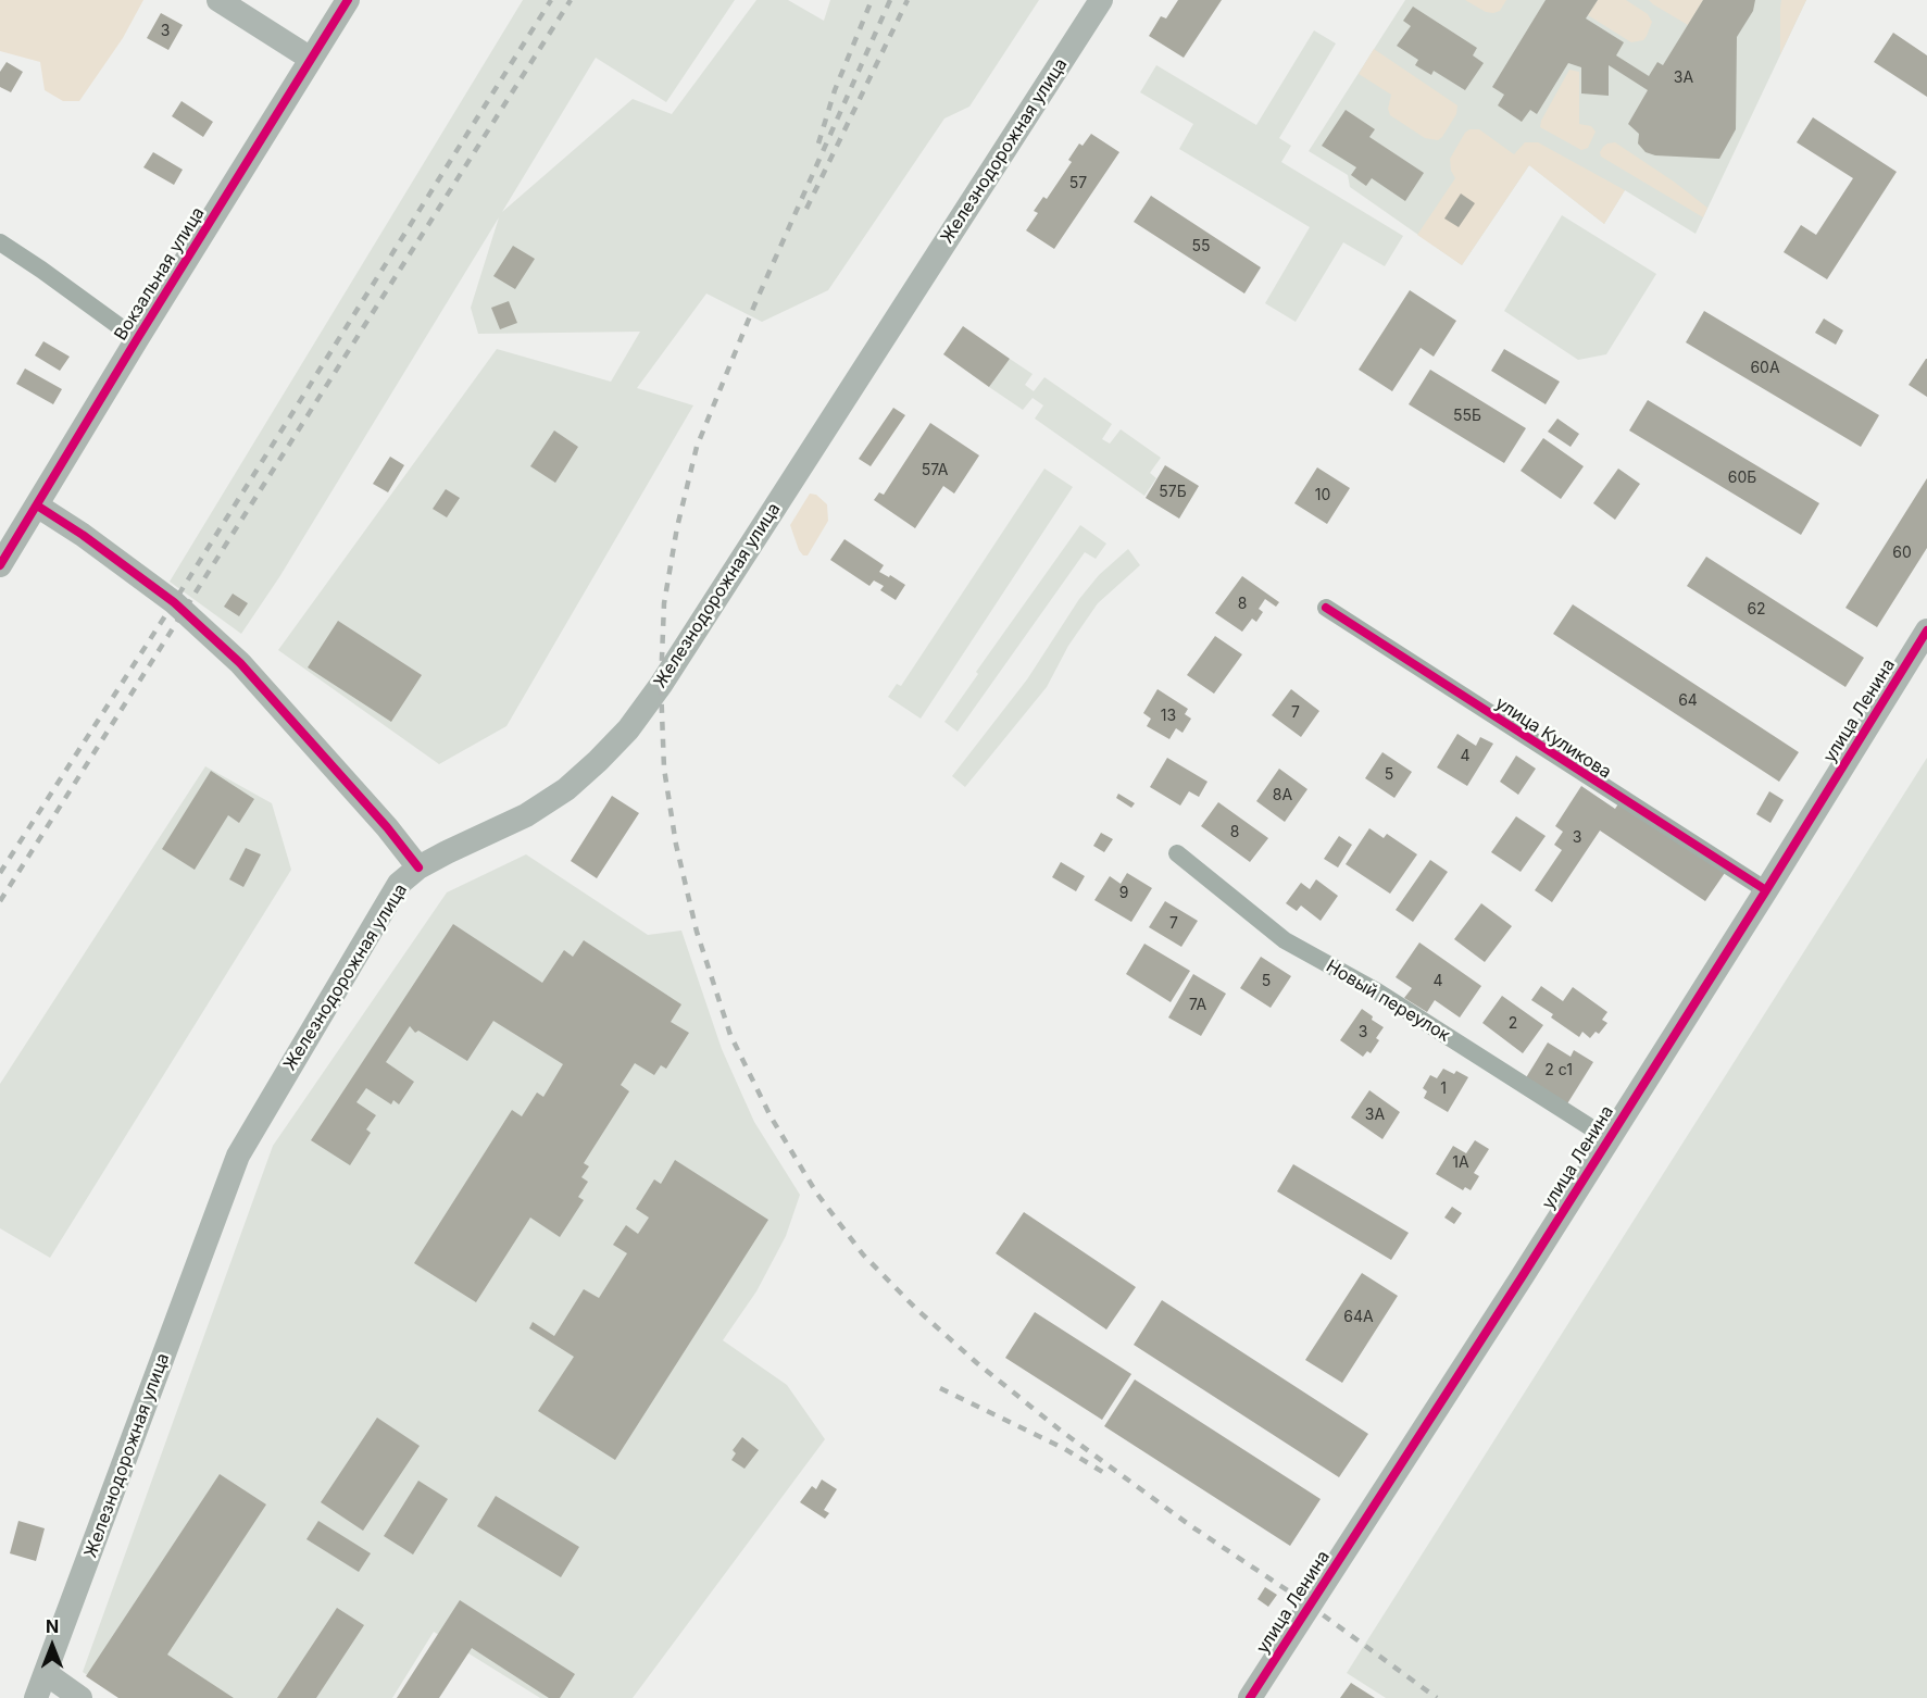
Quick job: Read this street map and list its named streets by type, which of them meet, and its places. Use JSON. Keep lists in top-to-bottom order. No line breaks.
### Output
{"streets":{"street":["Железнодорожная улица","Вокзальная улица","улица Ленина","улица Куликова","Новый переулок"]},"crossings":[["улица Ленина","улица Куликова"],["улица Ленина","Новый переулок"]],"house_numbers":["3","3А","57","55","60А","55Б","57А","60Б","57Б","10","60","8","62","64","7","13","4","5","8А","8","3","9","7","5","4","7А","2","3","2 с1","1","3А","1А","64А"],"north":"top"}
